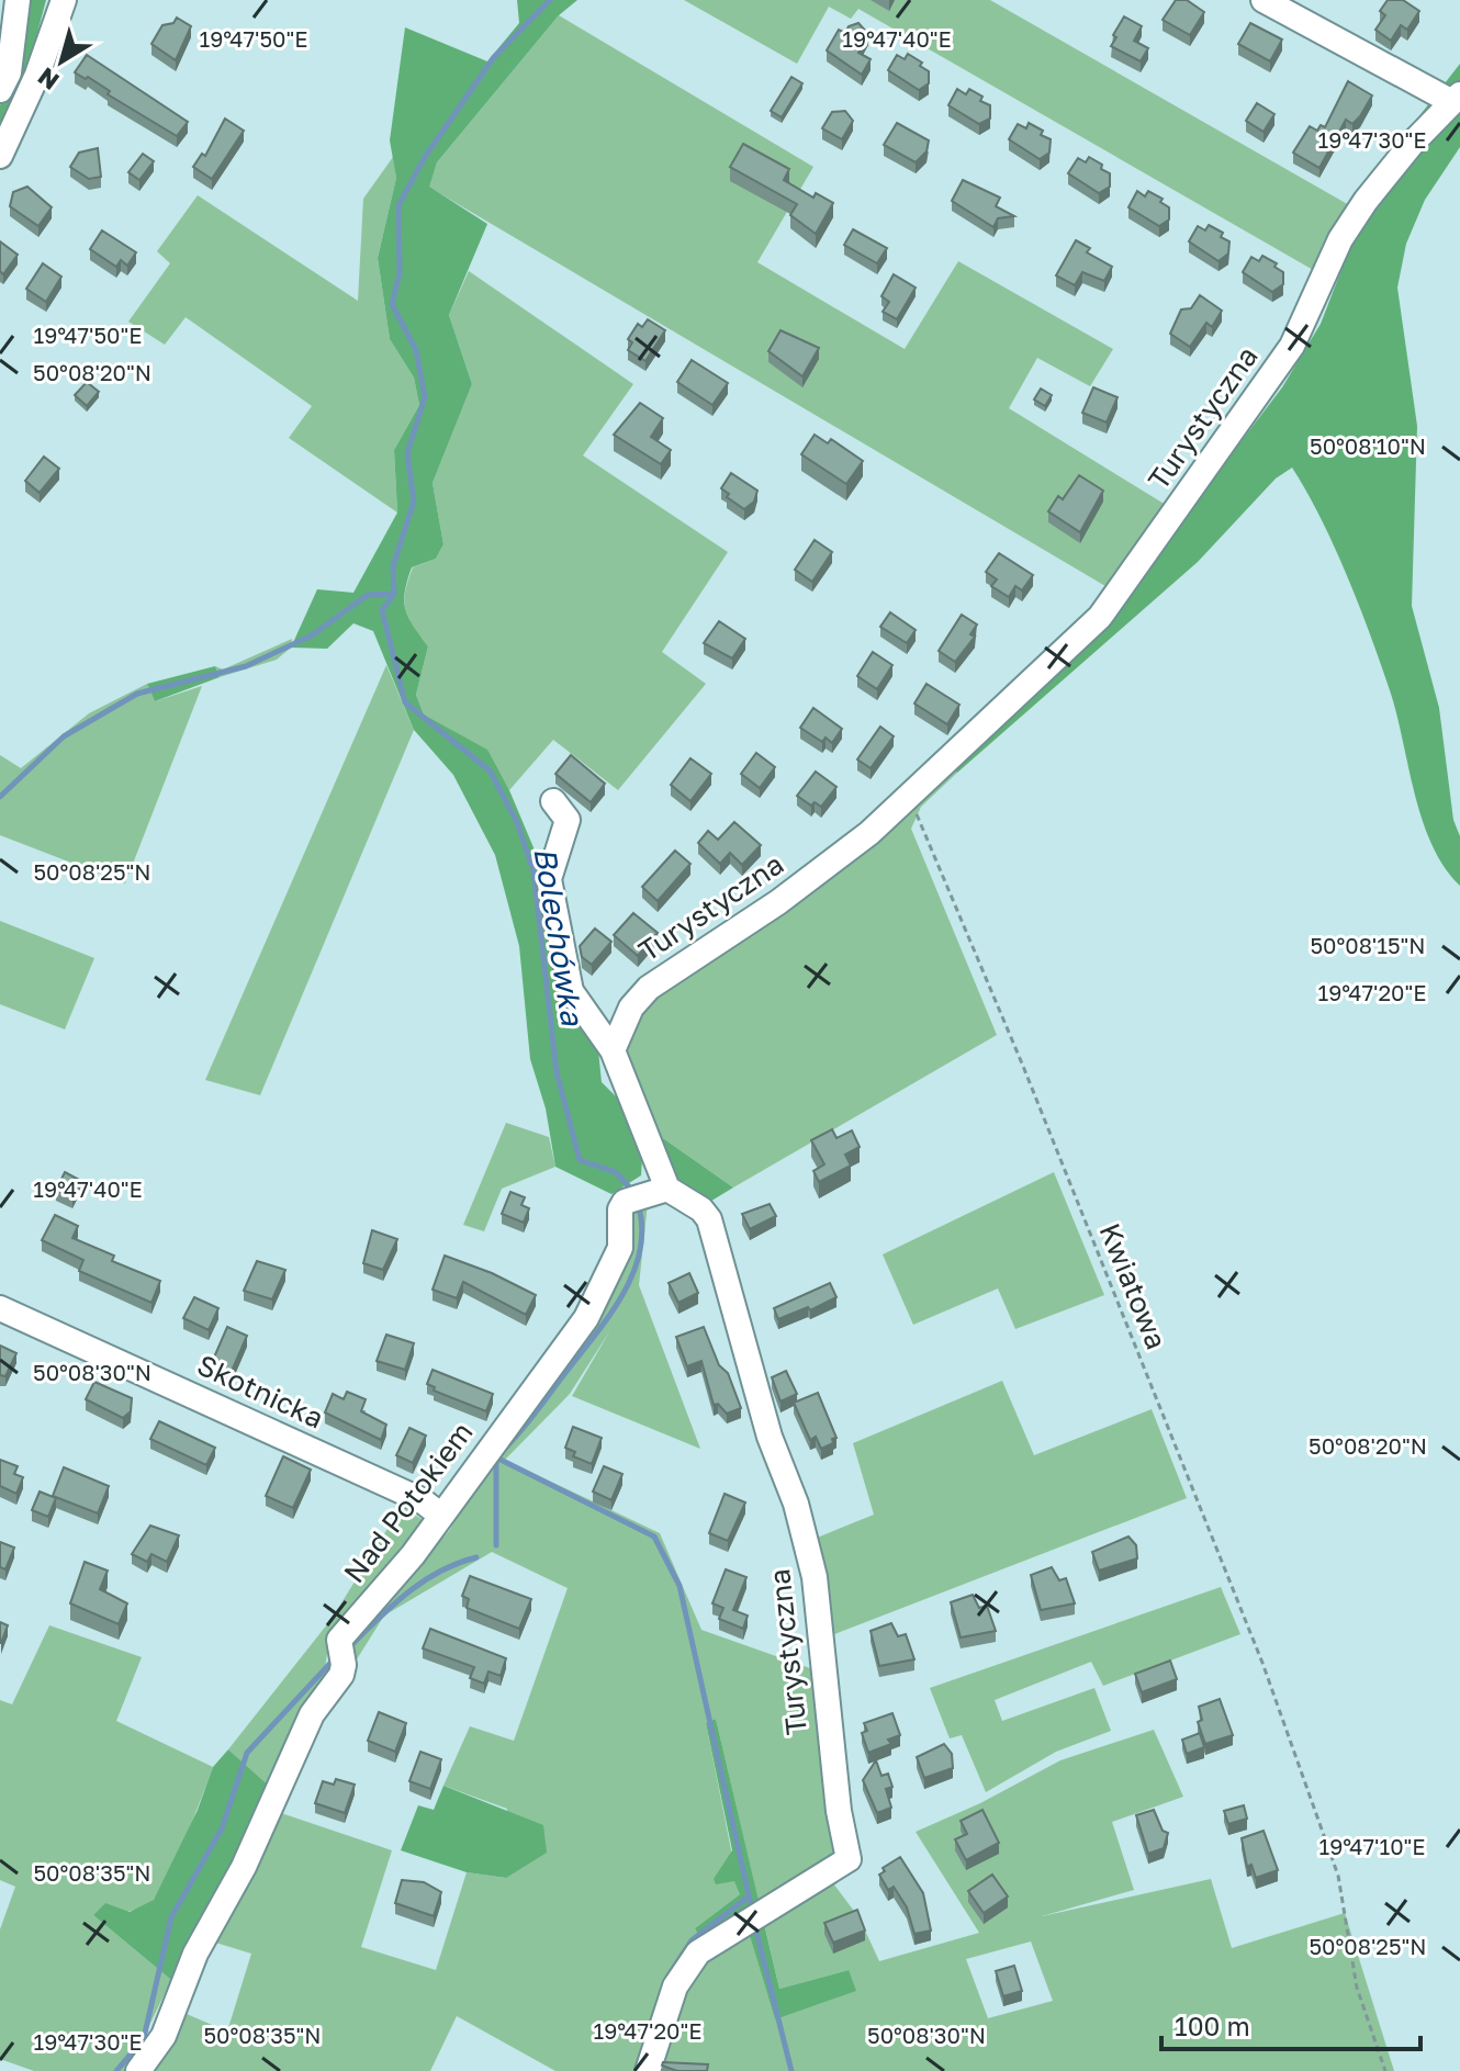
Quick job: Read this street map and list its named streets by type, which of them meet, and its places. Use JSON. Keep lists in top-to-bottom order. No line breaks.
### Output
{"streets":{"street":["Turystyczna","Skotnicka","Nad Potokiem"],"path":["Kwiatowa"]},"crossings":[["Turystyczna","Kwiatowa"],["Turystyczna","Nad Potokiem"],["Skotnicka","Nad Potokiem"]],"water":["Bolechówka"],"scale_bar":"100 m","north":"bottom left","coordinates":["19°47'50\"E","19°47'40\"E","19°47'30\"E","50°08'20\"N","50°08'10\"N","50°08'25\"N","50°08'15\"N","19°47'20\"E","50°08'30\"N","19°47'10\"E","50°08'35\"N"]}
